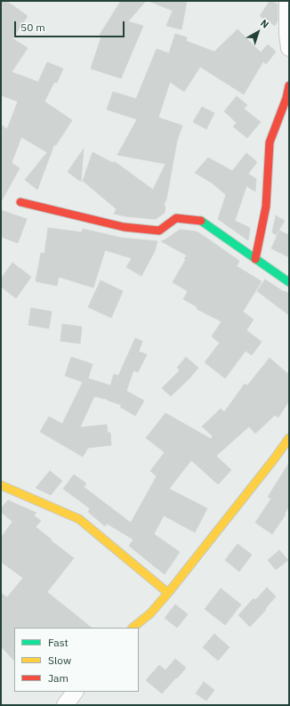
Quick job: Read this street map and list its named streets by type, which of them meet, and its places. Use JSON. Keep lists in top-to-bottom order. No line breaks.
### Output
{"legend":["Fast","Slow","Jam"],"scale_bar":"50 m","north":"top right"}
